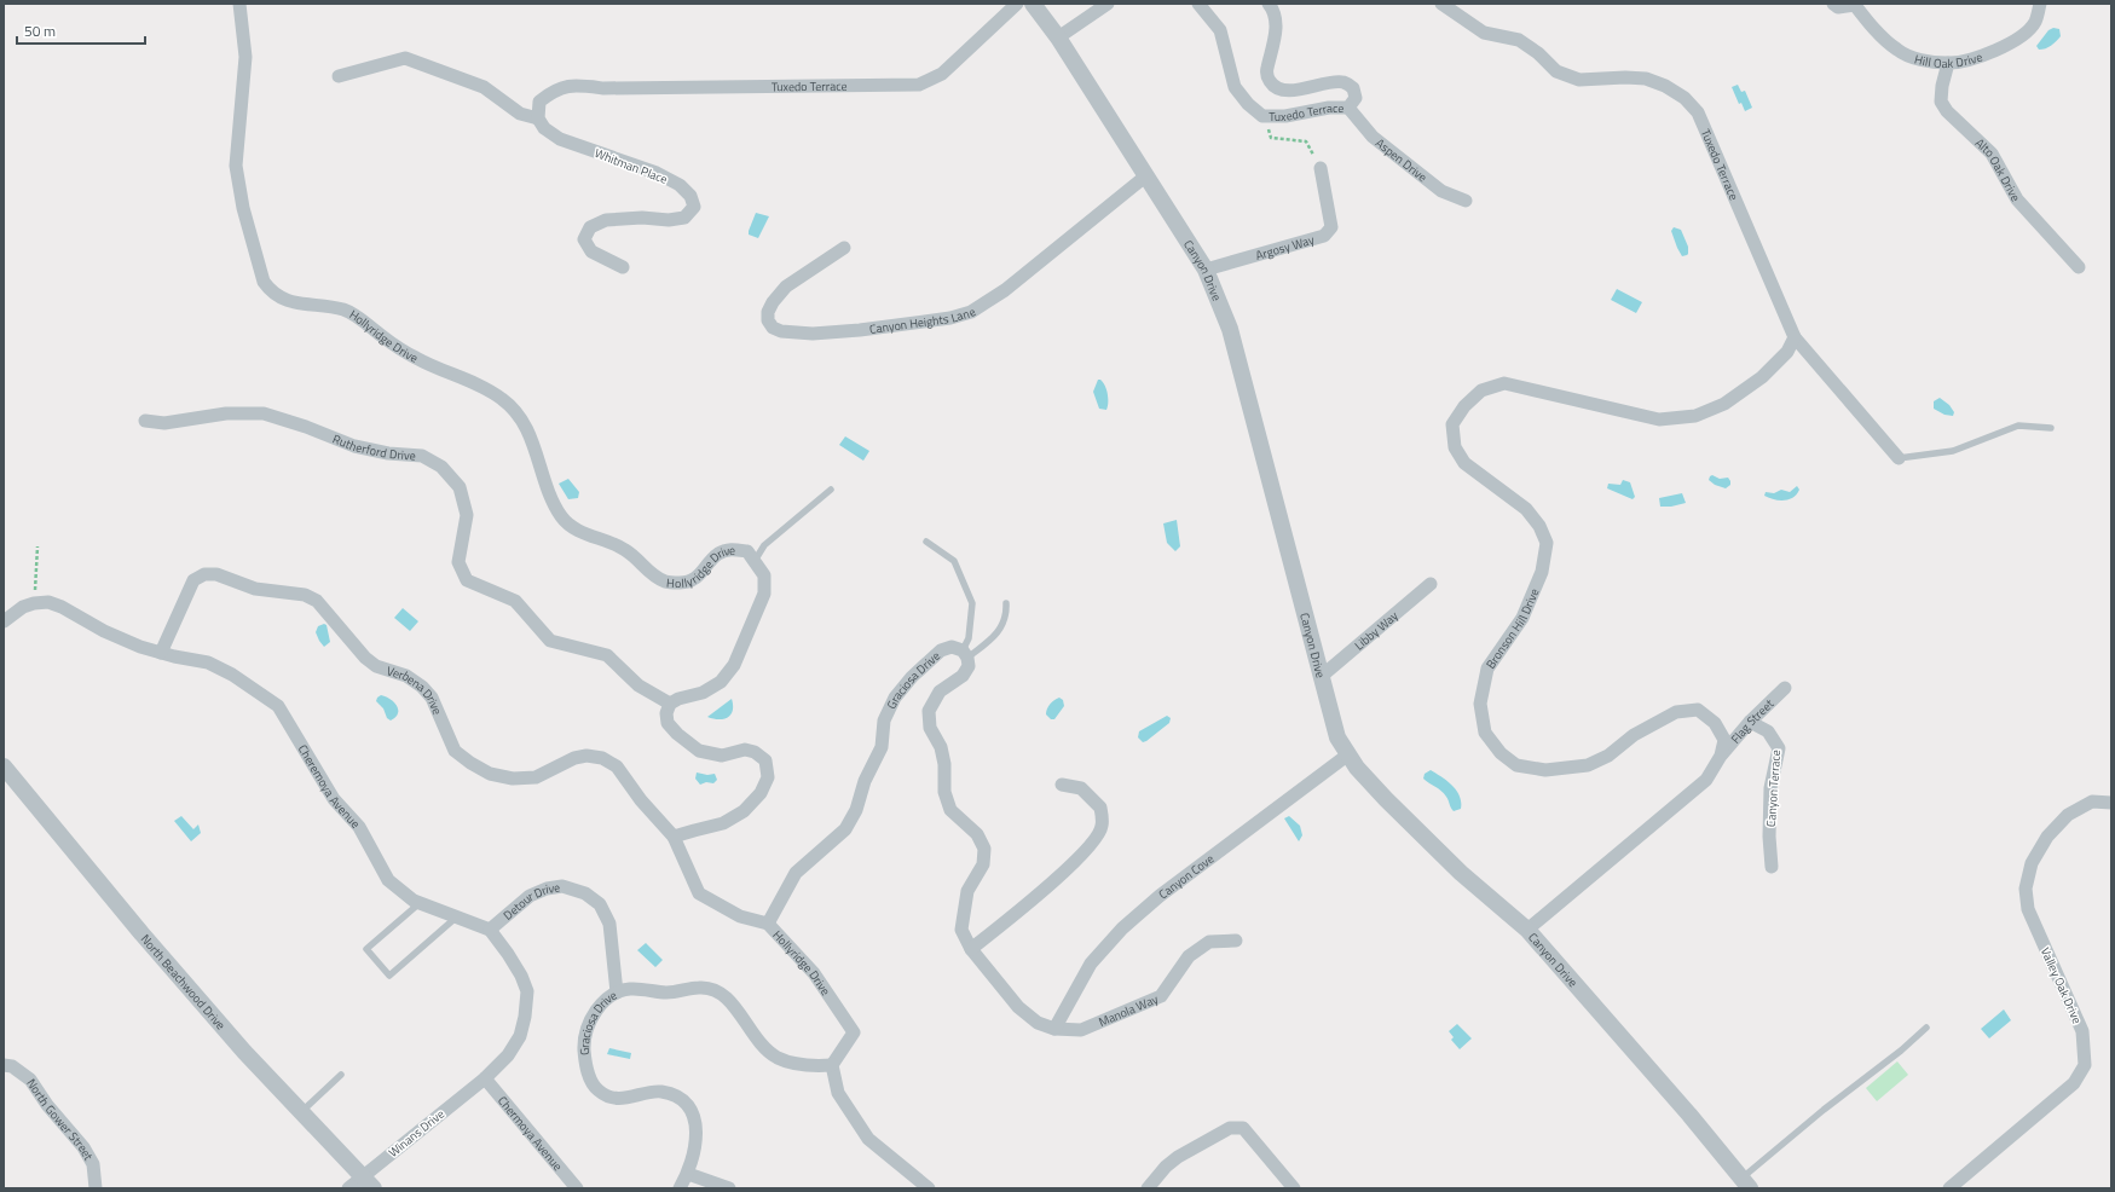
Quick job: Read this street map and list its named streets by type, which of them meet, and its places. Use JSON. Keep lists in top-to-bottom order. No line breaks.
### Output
{"streets":{"street":["Hill Oak Drive","Tuxedo Terrace","Aspen Drive","Whitman Place","Alto Oak Drive","Argosy Way","Canyon Drive","Canyon Heights Lane","Hollyridge Drive","Rutherford Drive","Bronson Hill Drive","Libby Way","Graciosa Drive","Verbena Drive","Flag Street","Cheremoya Avenue","Canyon Terrace","Canyon Cove","Detour Drive","North Beachwood Drive","Valley Oak Drive","Manola Way","North Gower Street","Winans Drive","Chermoya Avenue"]},"crossings":[["Hill Oak Drive","Alto Oak Drive"],["Tuxedo Terrace","Aspen Drive"],["Tuxedo Terrace","Whitman Place"],["Tuxedo Terrace","Bronson Hill Drive"],["Argosy Way","Canyon Drive"],["Canyon Drive","Canyon Heights Lane"],["Canyon Drive","Libby Way"],["Canyon Drive","Canyon Cove"],["Hollyridge Drive","Rutherford Drive"],["Hollyridge Drive","Graciosa Drive"],["Hollyridge Drive","Verbena Drive"],["Bronson Hill Drive","Flag Street"],["Graciosa Drive","Canyon Cove"],["Graciosa Drive","Detour Drive"],["Graciosa Drive","Manola Way"],["Verbena Drive","Cheremoya Avenue"],["Flag Street","Canyon Terrace"],["Cheremoya Avenue","Detour Drive"],["Canyon Cove","Manola Way"],["North Beachwood Drive","Winans Drive"],["Winans Drive","Chermoya Avenue"]],"scale_bar":"50 m"}
